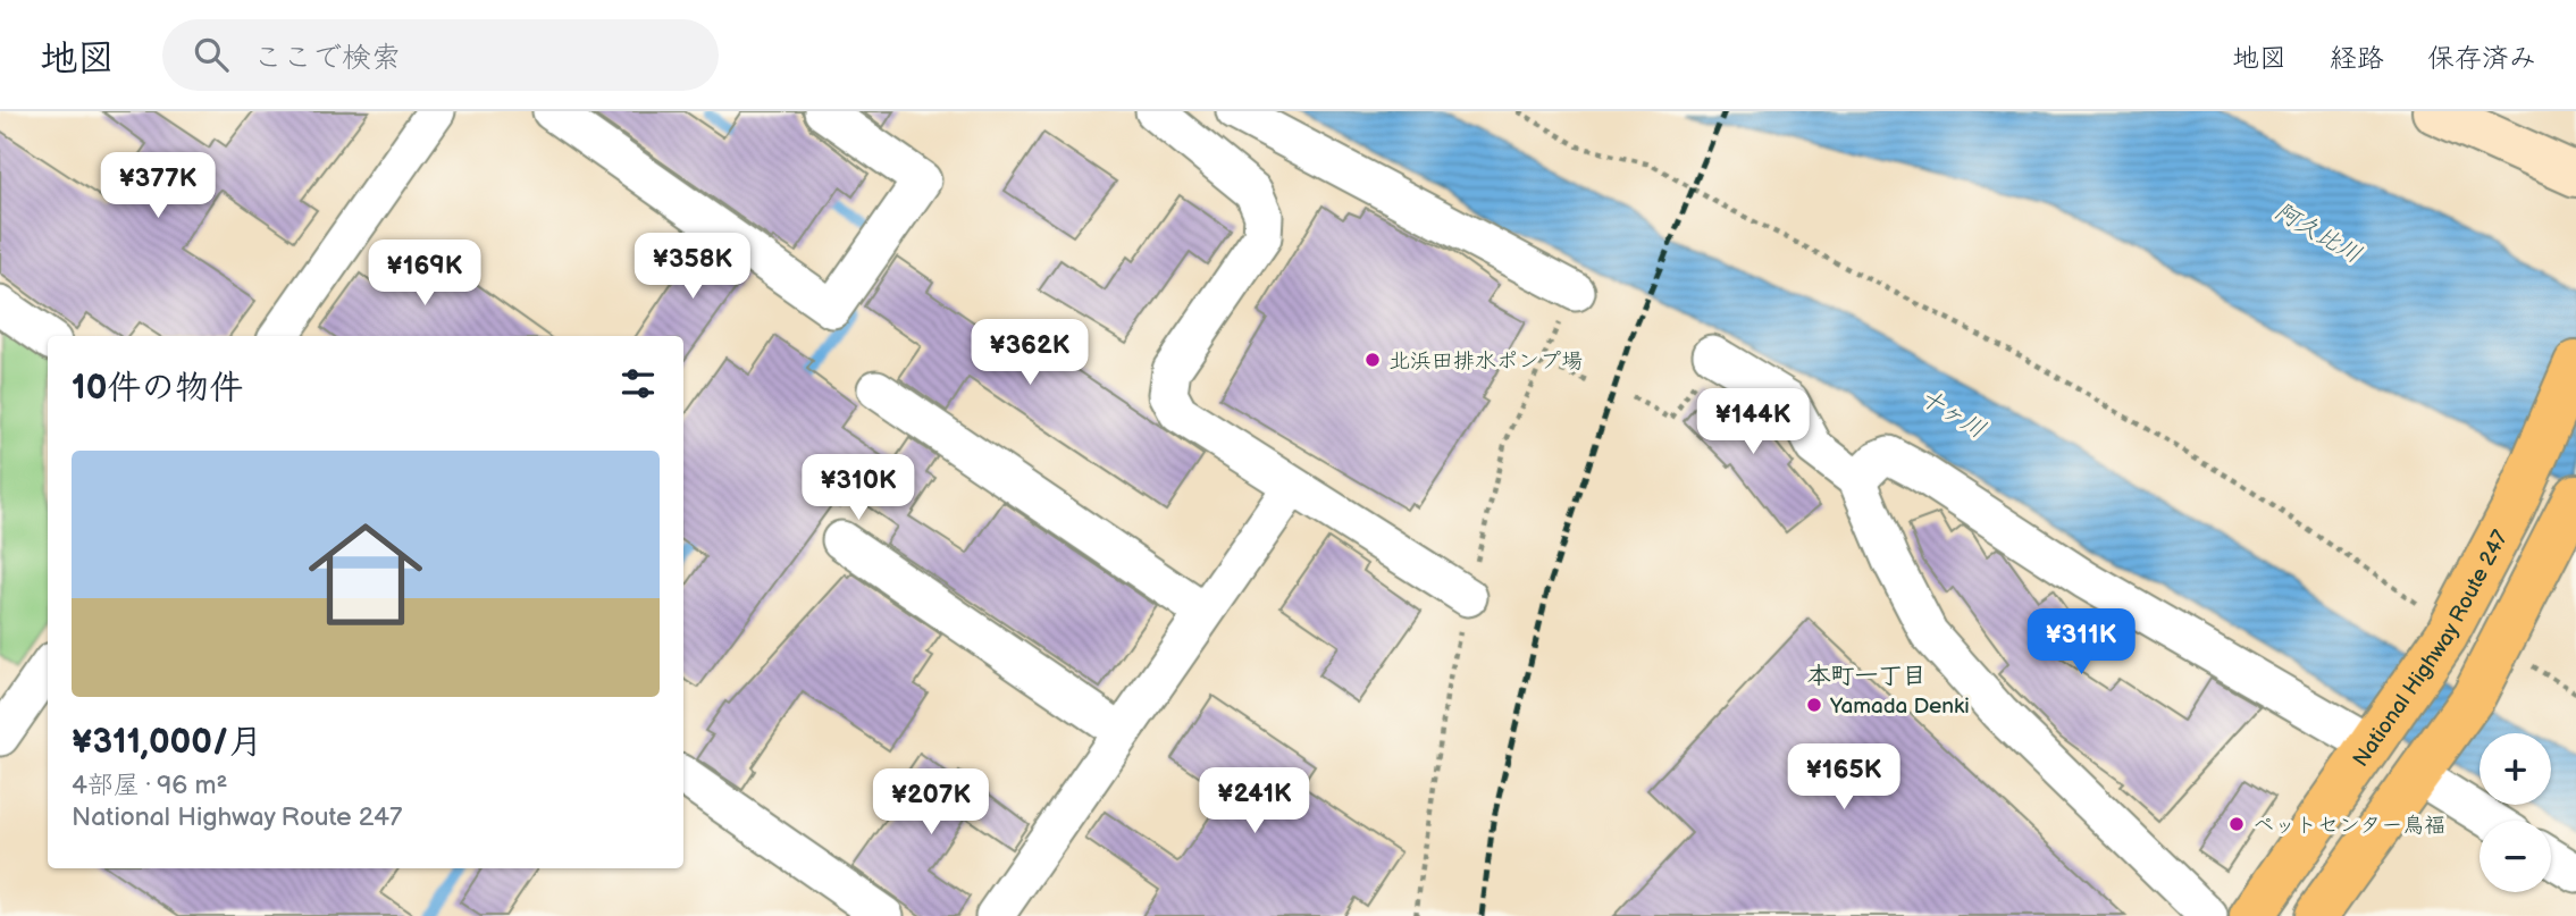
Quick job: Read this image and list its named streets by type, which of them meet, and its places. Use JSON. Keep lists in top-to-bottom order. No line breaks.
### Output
{"streets":{"highway":["National Highway Route 247"]},"districts":["本町一丁目"],"water":["阿久比川","十ヶ川"],"places":["北浜田排水ポンプ場","Yamada Denki","ペットセンター鳥福"],"page":{"header":"地図","search":"ここで検索","nav":["地図","経路","保存済み"],"price":["¥377K","¥358K","¥169K","¥362K","¥144K","¥310K","¥311K","¥165K","¥241K","¥207K"],"heading":"10件の物件","list":[{"name":"¥311,000/月","note":"4部屋 · 96 m² · National Highway Route 247"}],"map_buttons":["+","−"]}}
